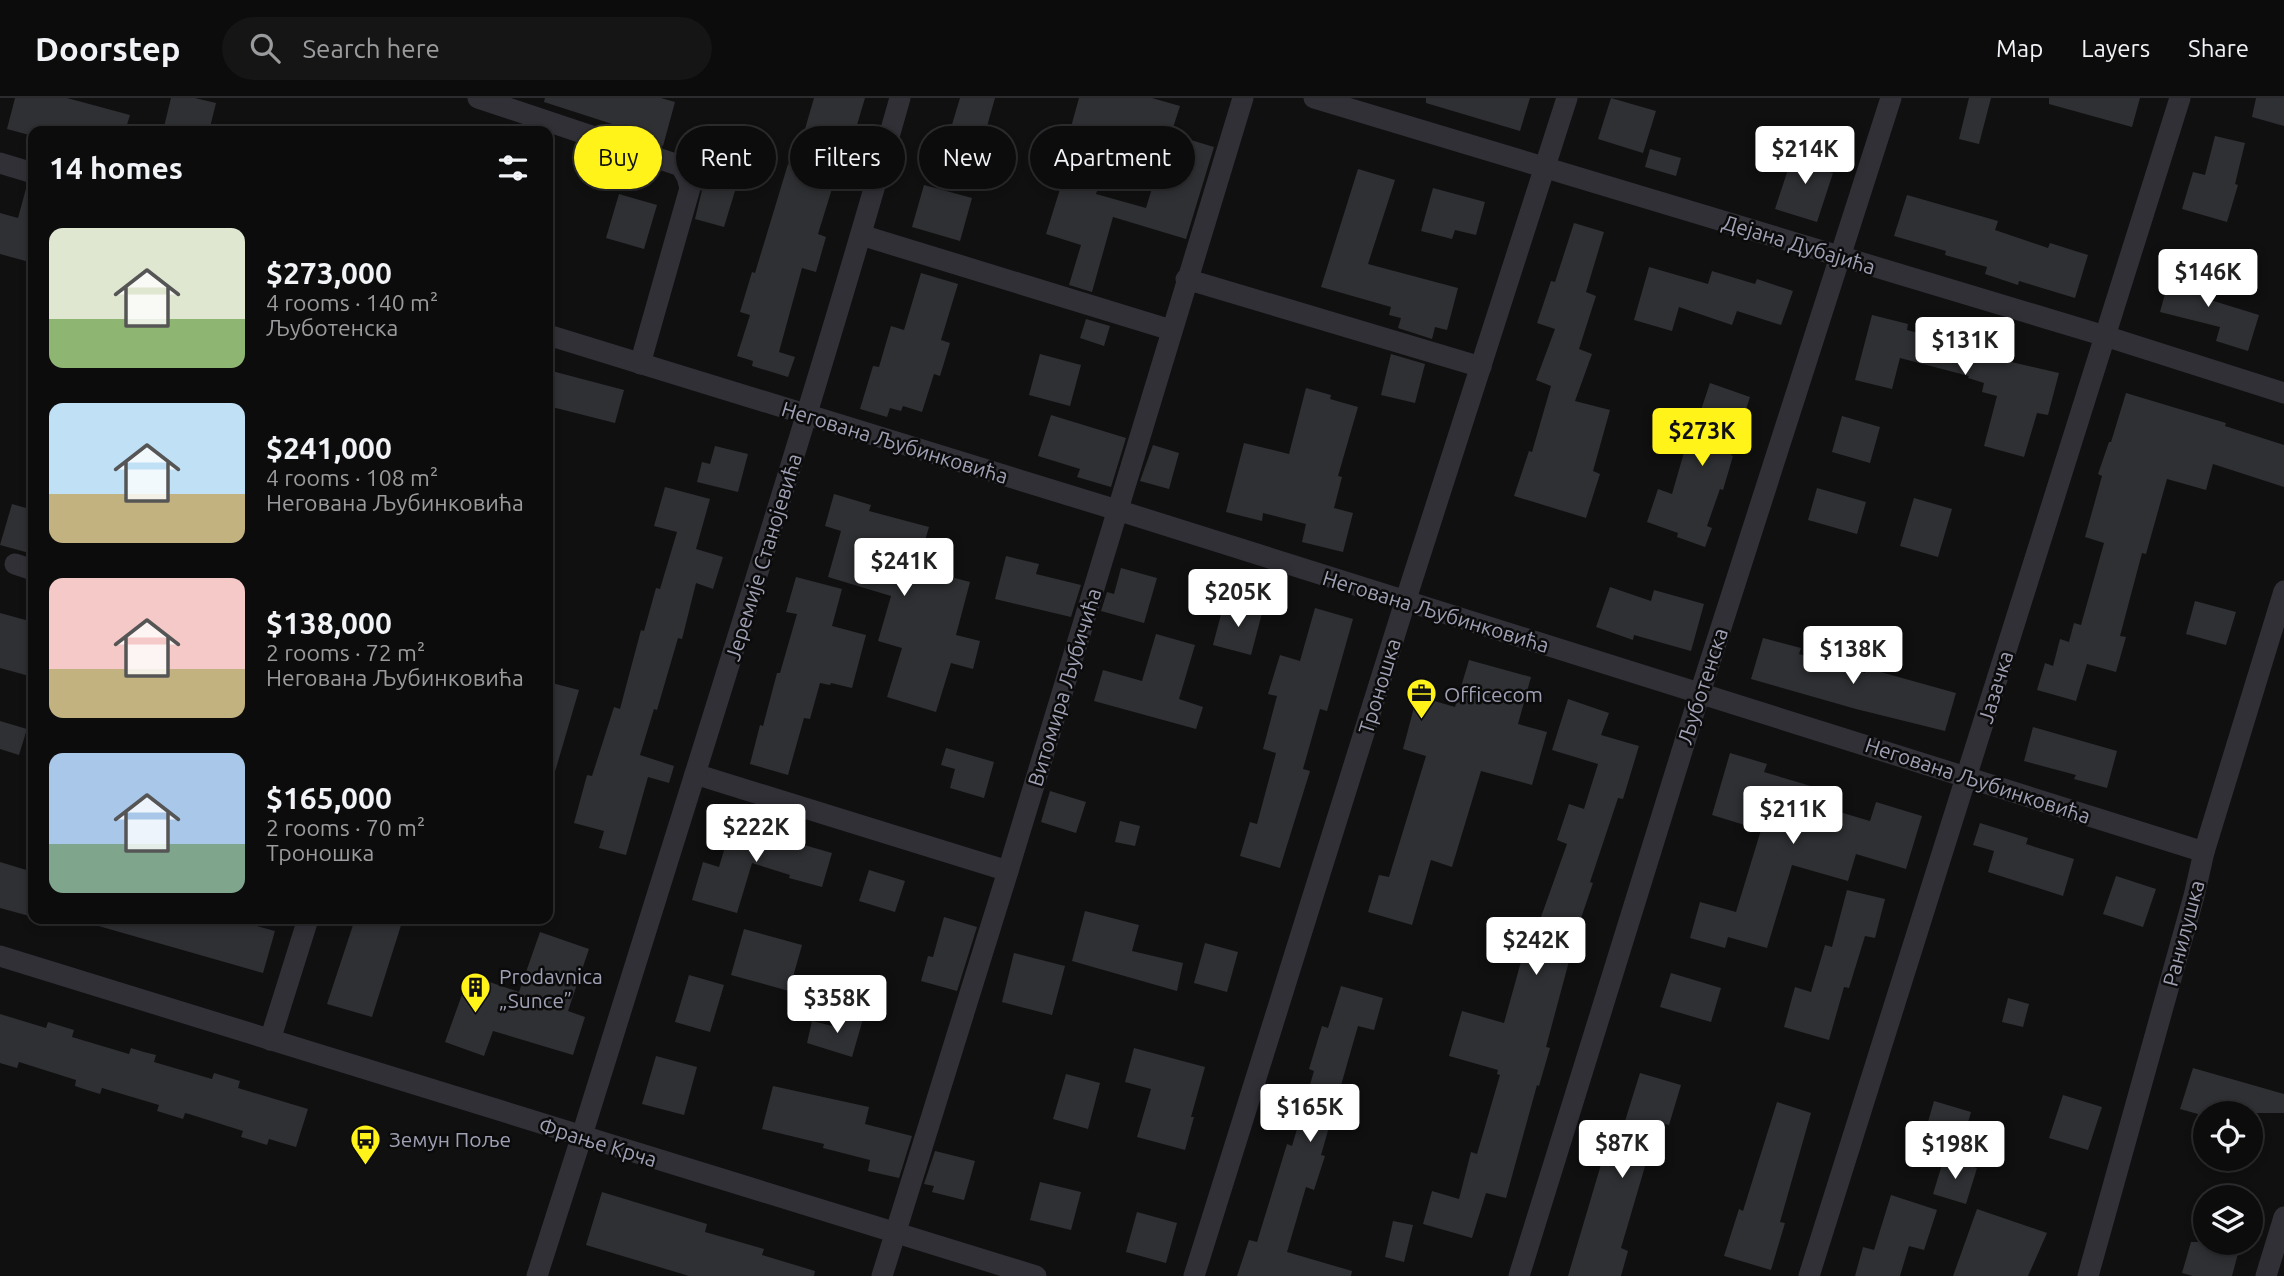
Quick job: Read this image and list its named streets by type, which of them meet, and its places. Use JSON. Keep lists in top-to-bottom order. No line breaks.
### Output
{"streets":{"street":["Дејана Дубајића","Негована Љубинковића","Јеремије Станојевића","Троношка","Љуботенска","Витомира Љубичића","Јазачка","Ранилушка","Фрање Крча"]},"crossings":[["Дејана Дубајића","Троношка"],["Дејана Дубајића","Љуботенска"],["Дејана Дубајића","Јазачка"],["Негована Љубинковића","Јеремије Станојевића"],["Негована Љубинковића","Троношка"],["Негована Љубинковића","Љуботенска"],["Негована Љубинковића","Витомира Љубичића"],["Негована Љубинковића","Јазачка"],["Негована Љубинковића","Ранилушка"],["Јеремије Станојевића","Фрање Крча"],["Витомира Љубичића","Фрање Крча"]],"places":{"office":["Officecom"],"building":["Prodavnica „Sunce”"],"bus stop":["Земун Поље"]},"page":{"header":"Doorstep","search":"Search here","nav":["Map","Layers","Share"],"price":["$214K","$146K","$131K","$273K","$241K","$205K","$138K","$211K","$222K","$242K","$358K","$165K","$87K","$198K"],"chip":["Buy","Rent","Filters","New","Apartment"],"heading":"14 homes","list":[{"name":"$273,000","note":"4 rooms · 140 m² · Љуботенска"},{"name":"$241,000","note":"4 rooms · 108 m² · Негована Љубинковића"},{"name":"$138,000","note":"2 rooms · 72 m² · Негована Љубинковића"},{"name":"$165,000","note":"2 rooms · 70 m² · Троношка"}]}}
